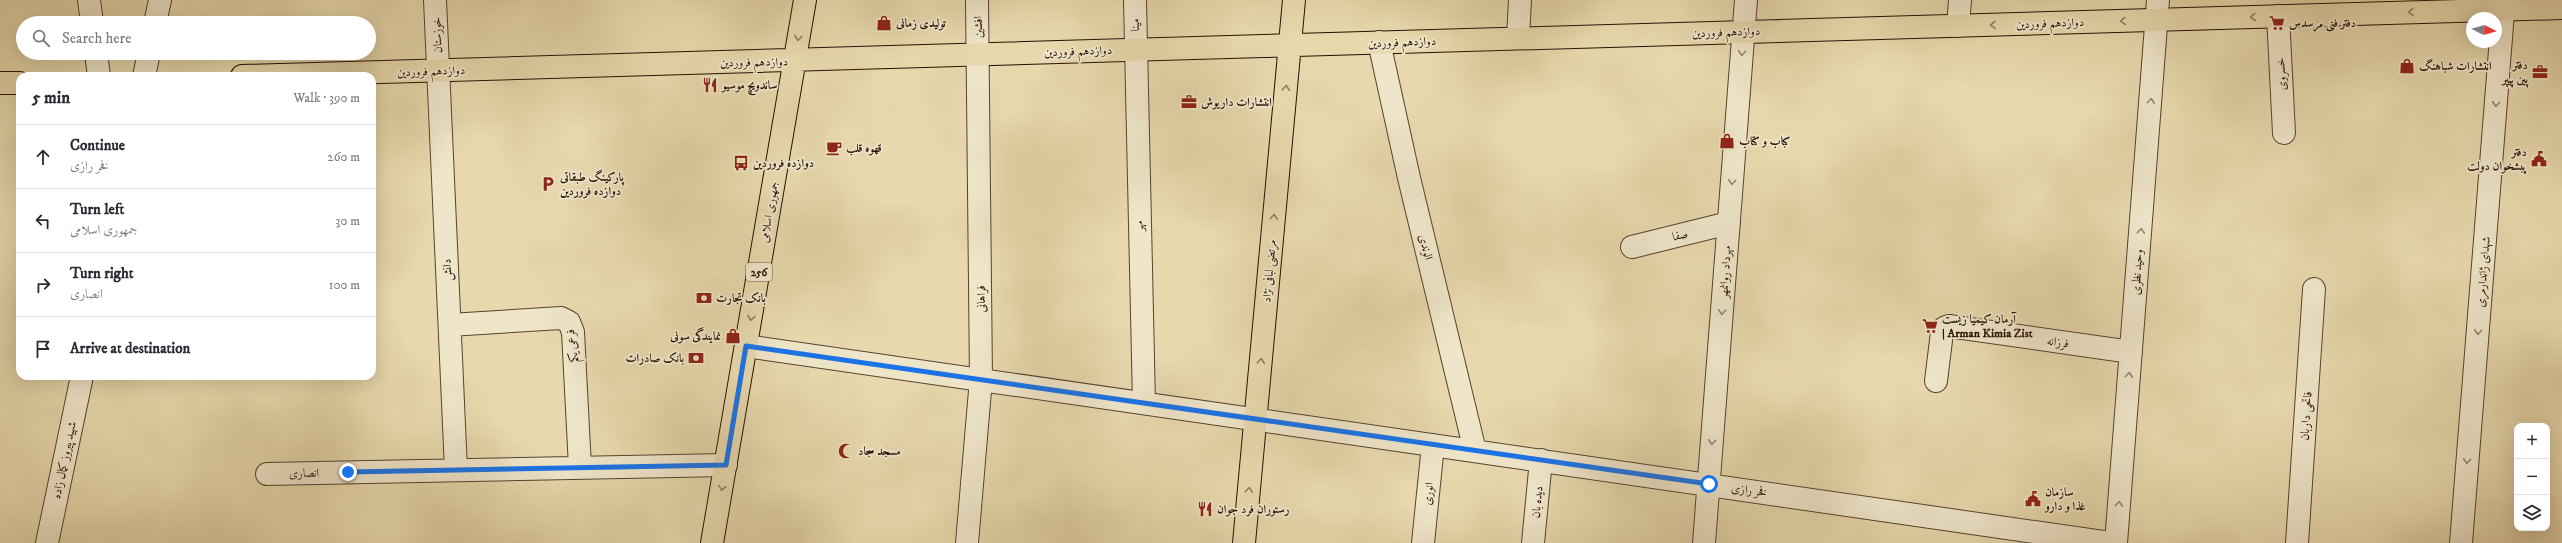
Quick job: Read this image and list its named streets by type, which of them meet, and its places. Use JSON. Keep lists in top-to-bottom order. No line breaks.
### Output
{"streets":{"main road":["دوازدهم فروردین","جمهوری اسلامی","مرتضی لبافی نژاد","256"],"street":["مینا","افشین","خوزستان","خسروی","مهر","صفا","الوندی","دانش","مهرداد روانمهر","وحید نظری","شهدای ژاندارمری","فراهانی","فرزانه","فرعی یکم","فاتحی داربان","شهید پیروز کمال زاده","انصاری","فخر رازی","انوری","دیده بان"]},"crossings":[["دوازدهم فروردین","مینا"],["دوازدهم فروردین","افشین"],["دوازدهم فروردین","خوزستان"],["دوازدهم فروردین","خسروی"],["دوازدهم فروردین","جمهوری اسلامی"],["دوازدهم فروردین","مهر"],["دوازدهم فروردین","الوندی"],["دوازدهم فروردین","دانش"],["دوازدهم فروردین","مرتضی لبافی نژاد"],["دوازدهم فروردین","مهرداد روانمهر"],["دوازدهم فروردین","وحید نظری"],["دوازدهم فروردین","شهدای ژاندارمری"],["دوازدهم فروردین","فراهانی"],["مینا","مهر"],["افشین","فراهانی"],["خوزستان","دانش"],["جمهوری اسلامی","انصاری"],["جمهوری اسلامی","فخر رازی"],["مهر","فخر رازی"],["صفا","مهرداد روانمهر"],["الوندی","فخر رازی"],["دانش","فرعی یکم"],["دانش","انصاری"],["مرتضی لبافی نژاد","فخر رازی"],["مهرداد روانمهر","فخر رازی"],["وحید نظری","فرزانه"],["فراهانی","فخر رازی"],["فرعی یکم","انصاری"],["فخر رازی","انوری"],["فخر رازی","دیده بان"]],"one_way":["جمهوری اسلامی","مرتضی لبافی نژاد","مهرداد روانمهر","وحید نظری","شهدای ژاندارمری"],"places":{"shop":["تولیدی زمانی","انتشارات شباهنگ","کباب و کتاب","نمایندگی سونی"],"supermarket":["دفتر فنی مرسدس","آرمان کیمیا زیست | Arman Kimia Zist"],"office":["دفتر پین پیپر","انتشارات داریوش"],"restaurant":["ساندویچ موسیو","رستوران فرد جوان"],"cafe":["قهوه قلب"],"public building":["دفتر پبشخوان دولت","سازمان غذا و دارو"],"bus stop":["دوازده فروردین"],"parking":["پارکینگ طبقاتی دوازده فروردین"],"bank":["بانک تجارت","بانک صادرات"],"mosque":["مسجد سجاد"]},"north":"right","page":{"search":"Search here","heading":["5 min","Walk · 390 m"],"list":[["Continue","فخر رازی","260 m"],["Turn left","جمهوری اسلامی","30 m"],["Turn right","انصاری","100 m"],"Arrive at destination"],"map_buttons":["+","−"]}}
